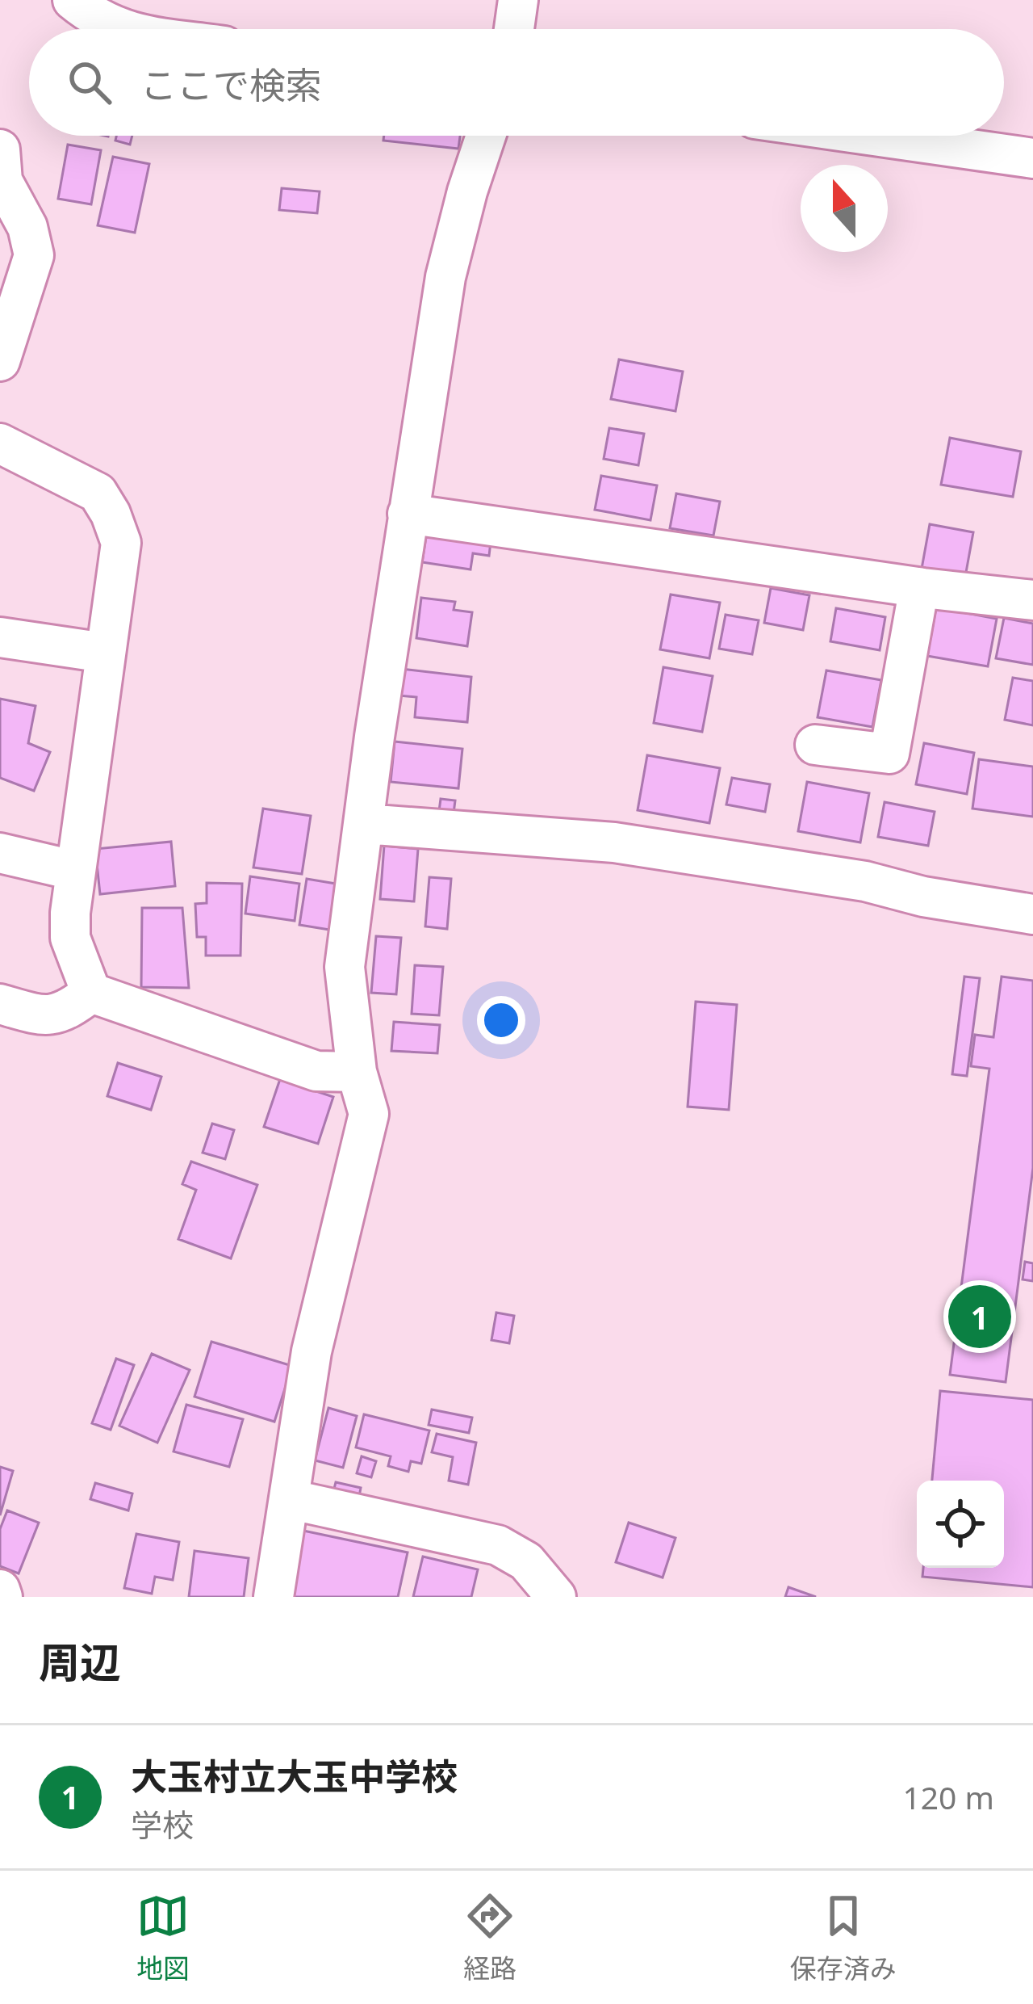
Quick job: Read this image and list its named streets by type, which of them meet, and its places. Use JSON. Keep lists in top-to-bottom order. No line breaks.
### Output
{"north":"top","page":{"search":"ここで検索","pins":"1","heading":"周辺","list":[{"mark":"1","name":"大玉村立大玉中学校","note":"学校","value":"120 m"}],"nav":["地図","経路","保存済み"]}}
